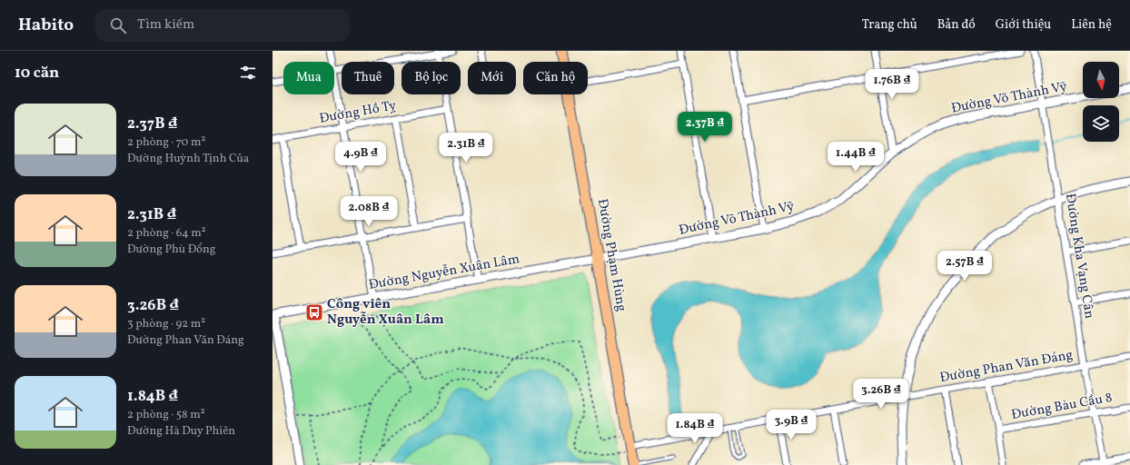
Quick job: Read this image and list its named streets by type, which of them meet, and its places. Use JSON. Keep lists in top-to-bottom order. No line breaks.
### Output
{"streets":{"main road":["Đường Phạm Hùng"],"street":["Đường Võ Thành Vỹ","Đường Hồ Tỵ","Đường Kha Vạng Cân","Đường Nguyễn Xuân Lâm","Đường Phan Văn Đáng","Đường Bàu Cầu 8"]},"crossings":[["Đường Võ Thành Vỹ","Đường Phạm Hùng"],["Đường Võ Thành Vỹ","Đường Kha Vạng Cân"],["Đường Võ Thành Vỹ","Đường Nguyễn Xuân Lâm"],["Đường Phạm Hùng","Đường Nguyễn Xuân Lâm"],["Đường Phạm Hùng","Đường Phan Văn Đáng"],["Đường Kha Vạng Cân","Đường Phan Văn Đáng"],["Đường Kha Vạng Cân","Đường Bàu Cầu 8"]],"places":{"bus stop":["Công viên Nguyễn Xuân Lâm"]},"north":"bottom","page":{"header":"Habito","search":"Tìm kiếm","nav":["Trang chủ","Bản đồ","Giới thiệu","Liên hệ"],"heading":"10 căn","chip":["Mua","Thuê","Bộ lọc","Mới","Căn hộ"],"price":["1.76B ₫","2.37B ₫","2.31B ₫","4.9B ₫","1.44B ₫","2.08B ₫","2.57B ₫","3.26B ₫","3.9B ₫","1.84B ₫"],"list":[{"name":"2.37B ₫","note":"2 phòng · 70 m² · Đường Huỳnh Tịnh Của"},{"name":"2.31B ₫","note":"2 phòng · 64 m² · Đường Phù Đổng"},{"name":"3.26B ₫","note":"3 phòng · 92 m² · Đường Phan Văn Đáng"},{"name":"1.84B ₫","note":"2 phòng · 58 m² · Đường Hà Duy Phiên"}]}}
